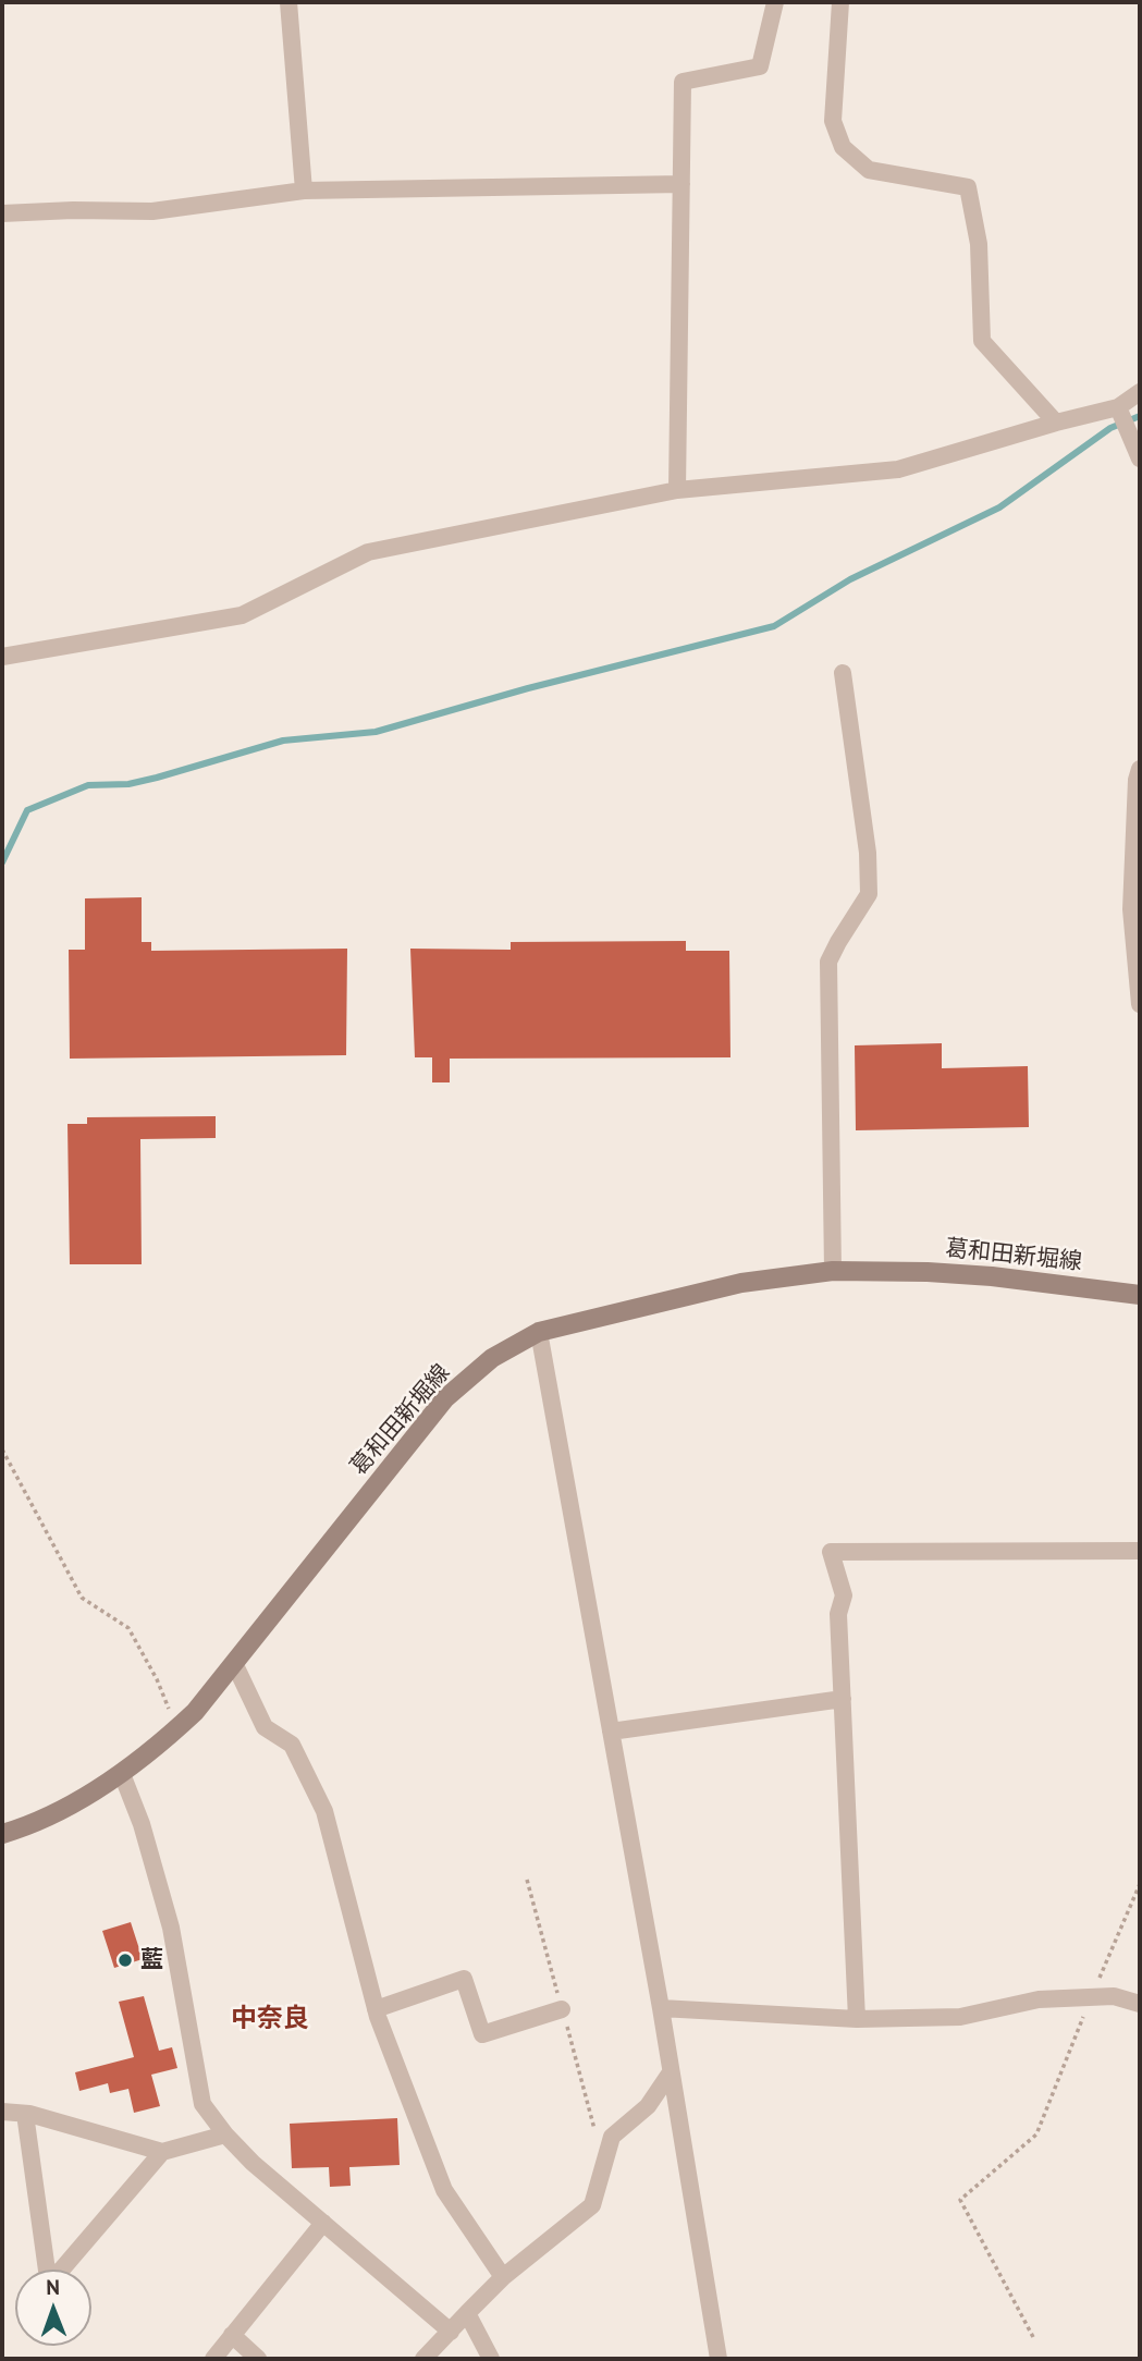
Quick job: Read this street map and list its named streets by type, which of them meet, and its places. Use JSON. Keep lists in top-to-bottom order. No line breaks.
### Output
{"streets":{"main road":["葛和田新堀線"]},"districts":["中奈良"],"places":["藍"],"north":"top"}
